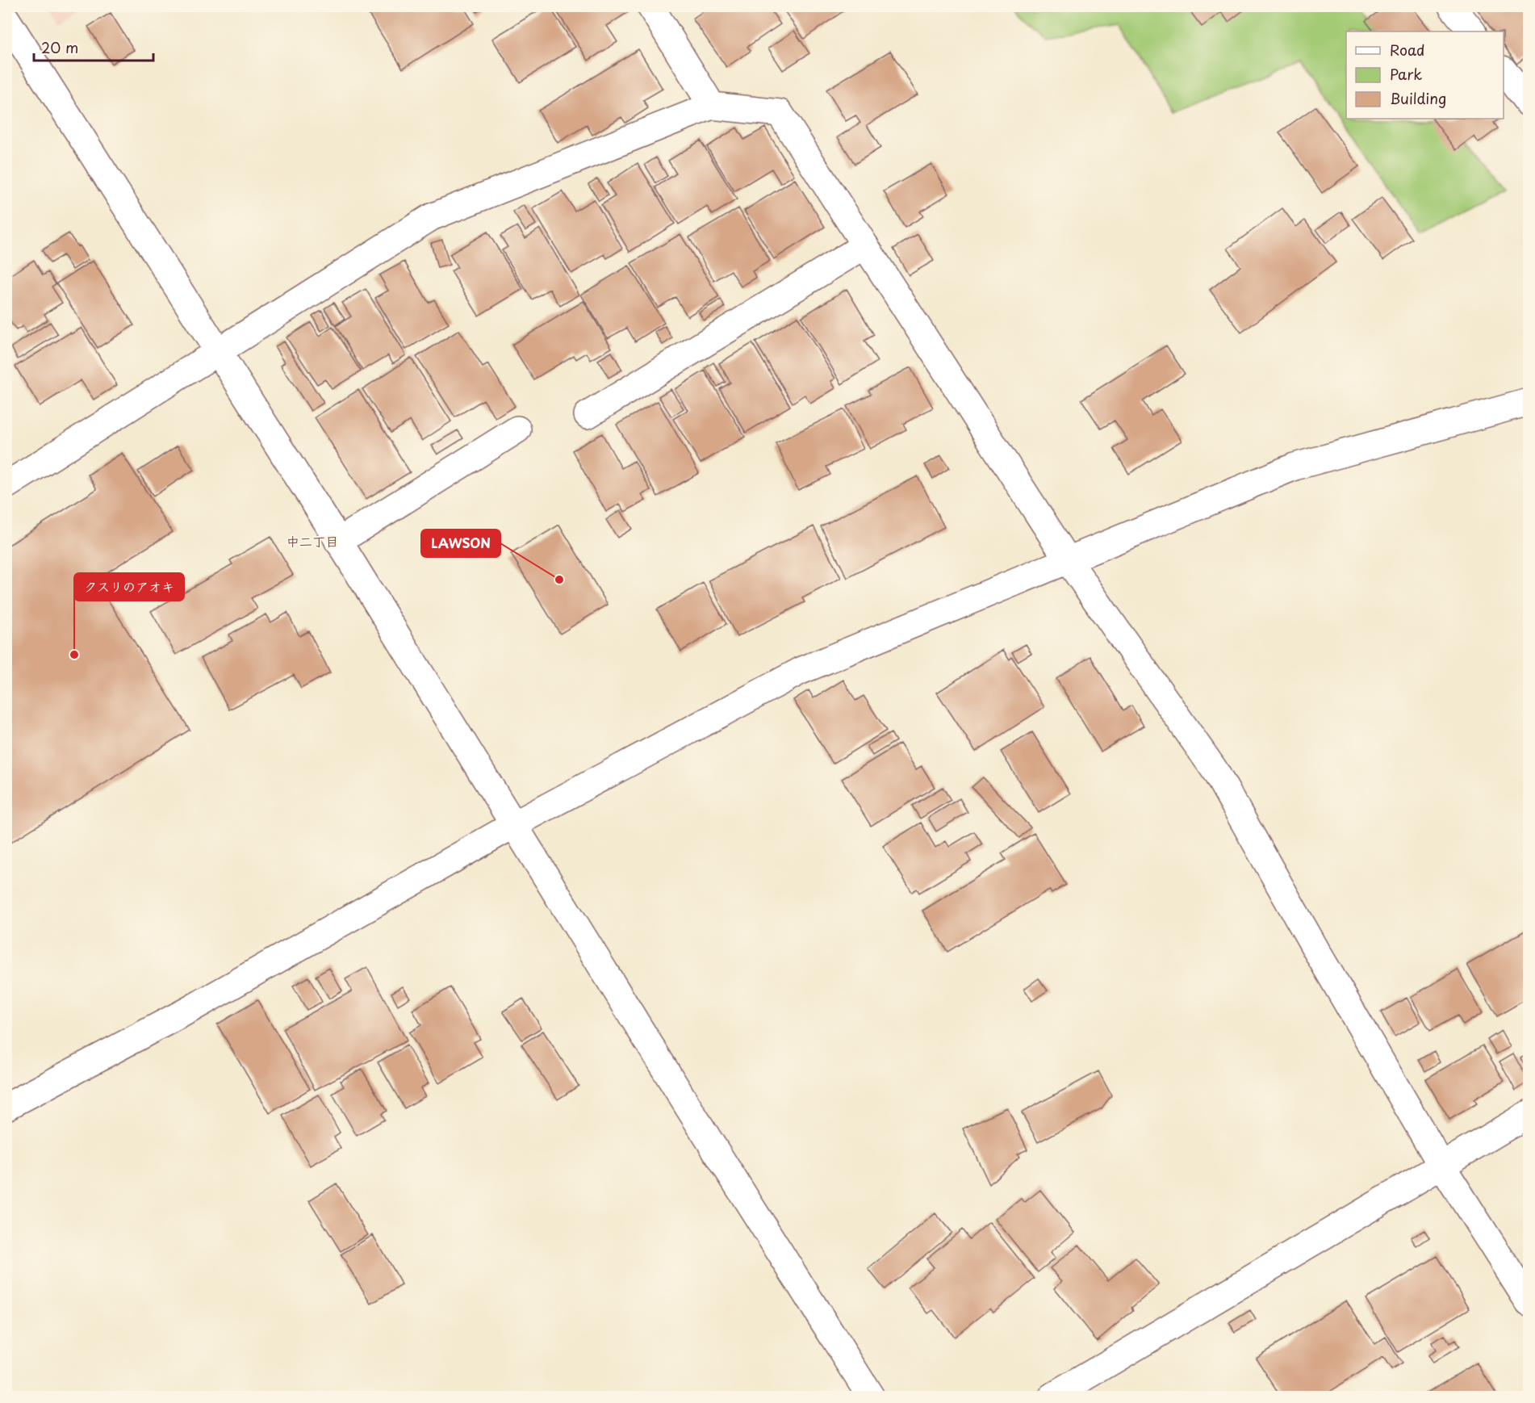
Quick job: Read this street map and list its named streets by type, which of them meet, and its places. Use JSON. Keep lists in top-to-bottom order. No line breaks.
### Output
{"districts":["中二丁目"],"places":["LAWSON","クスリのアオキ"],"legend":["Road","Park","Building"],"scale_bar":"20 m"}
